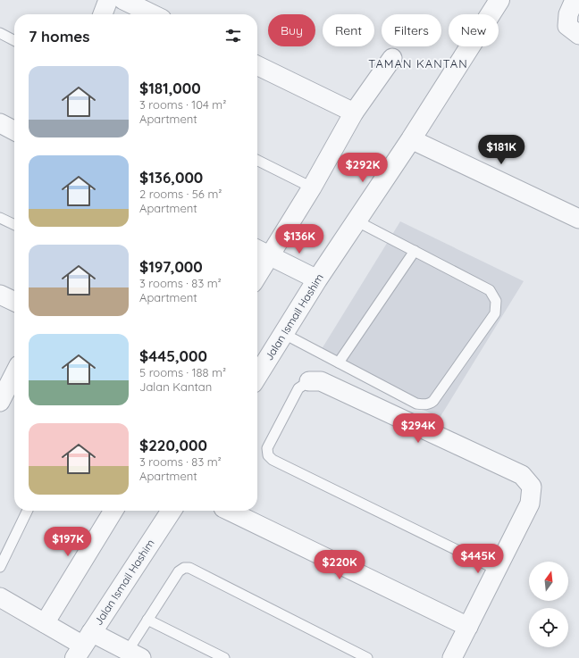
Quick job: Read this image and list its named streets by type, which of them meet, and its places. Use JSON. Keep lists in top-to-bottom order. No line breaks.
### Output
{"streets":{"street":["Jalan Ismail Hashim"]},"districts":["TAMAN KANTAN"],"north":"top","page":{"chip":["Buy","Rent","Filters","New"],"heading":"7 homes","list":[{"name":"$181,000","note":"3 rooms · 104 m² · Apartment"},{"name":"$136,000","note":"2 rooms · 56 m² · Apartment"},{"name":"$197,000","note":"3 rooms · 83 m² · Apartment"},{"name":"$445,000","note":"5 rooms · 188 m² · Jalan Kantan"},{"name":"$220,000","note":"3 rooms · 83 m² · Apartment"}],"price":["$181K","$292K","$136K","$294K","$197K","$445K","$220K"]}}
